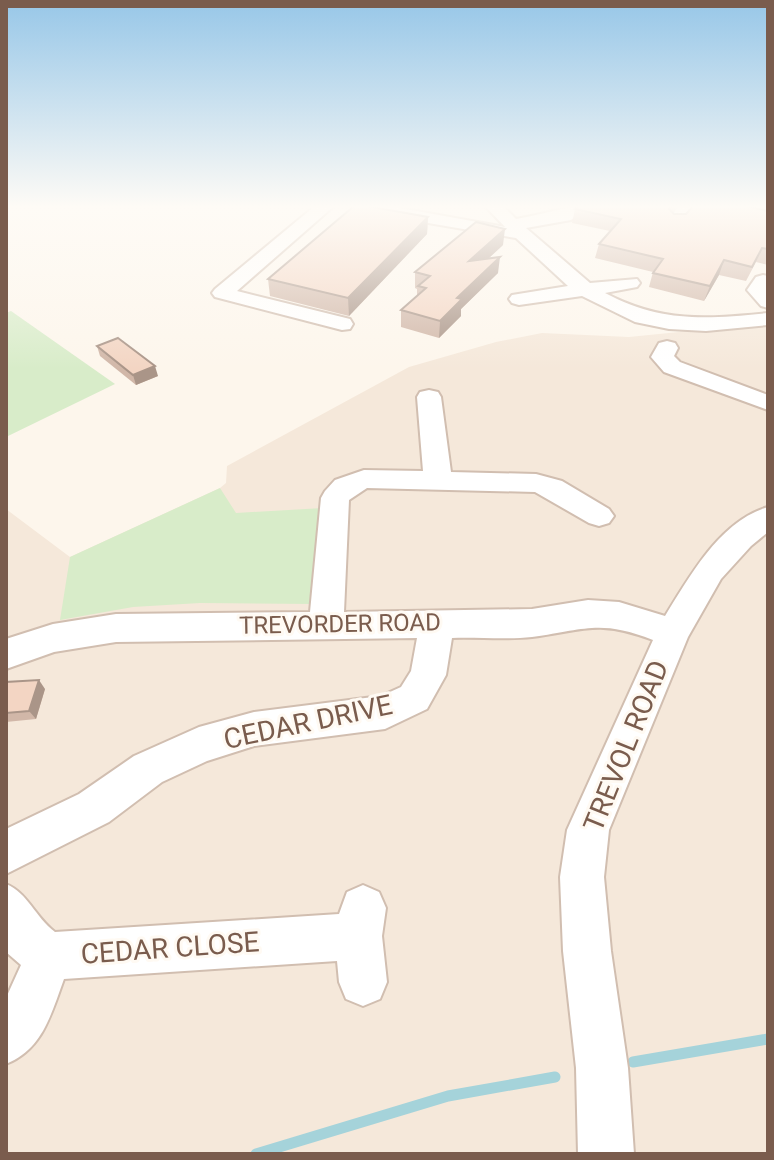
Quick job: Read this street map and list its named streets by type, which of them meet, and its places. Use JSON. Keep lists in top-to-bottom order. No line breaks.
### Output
{"streets":{"street":["TREVORDER ROAD","CEDAR DRIVE","TREVOL ROAD","CEDAR CLOSE"]},"crossings":[["TREVORDER ROAD","CEDAR DRIVE"],["TREVORDER ROAD","TREVOL ROAD"]]}
